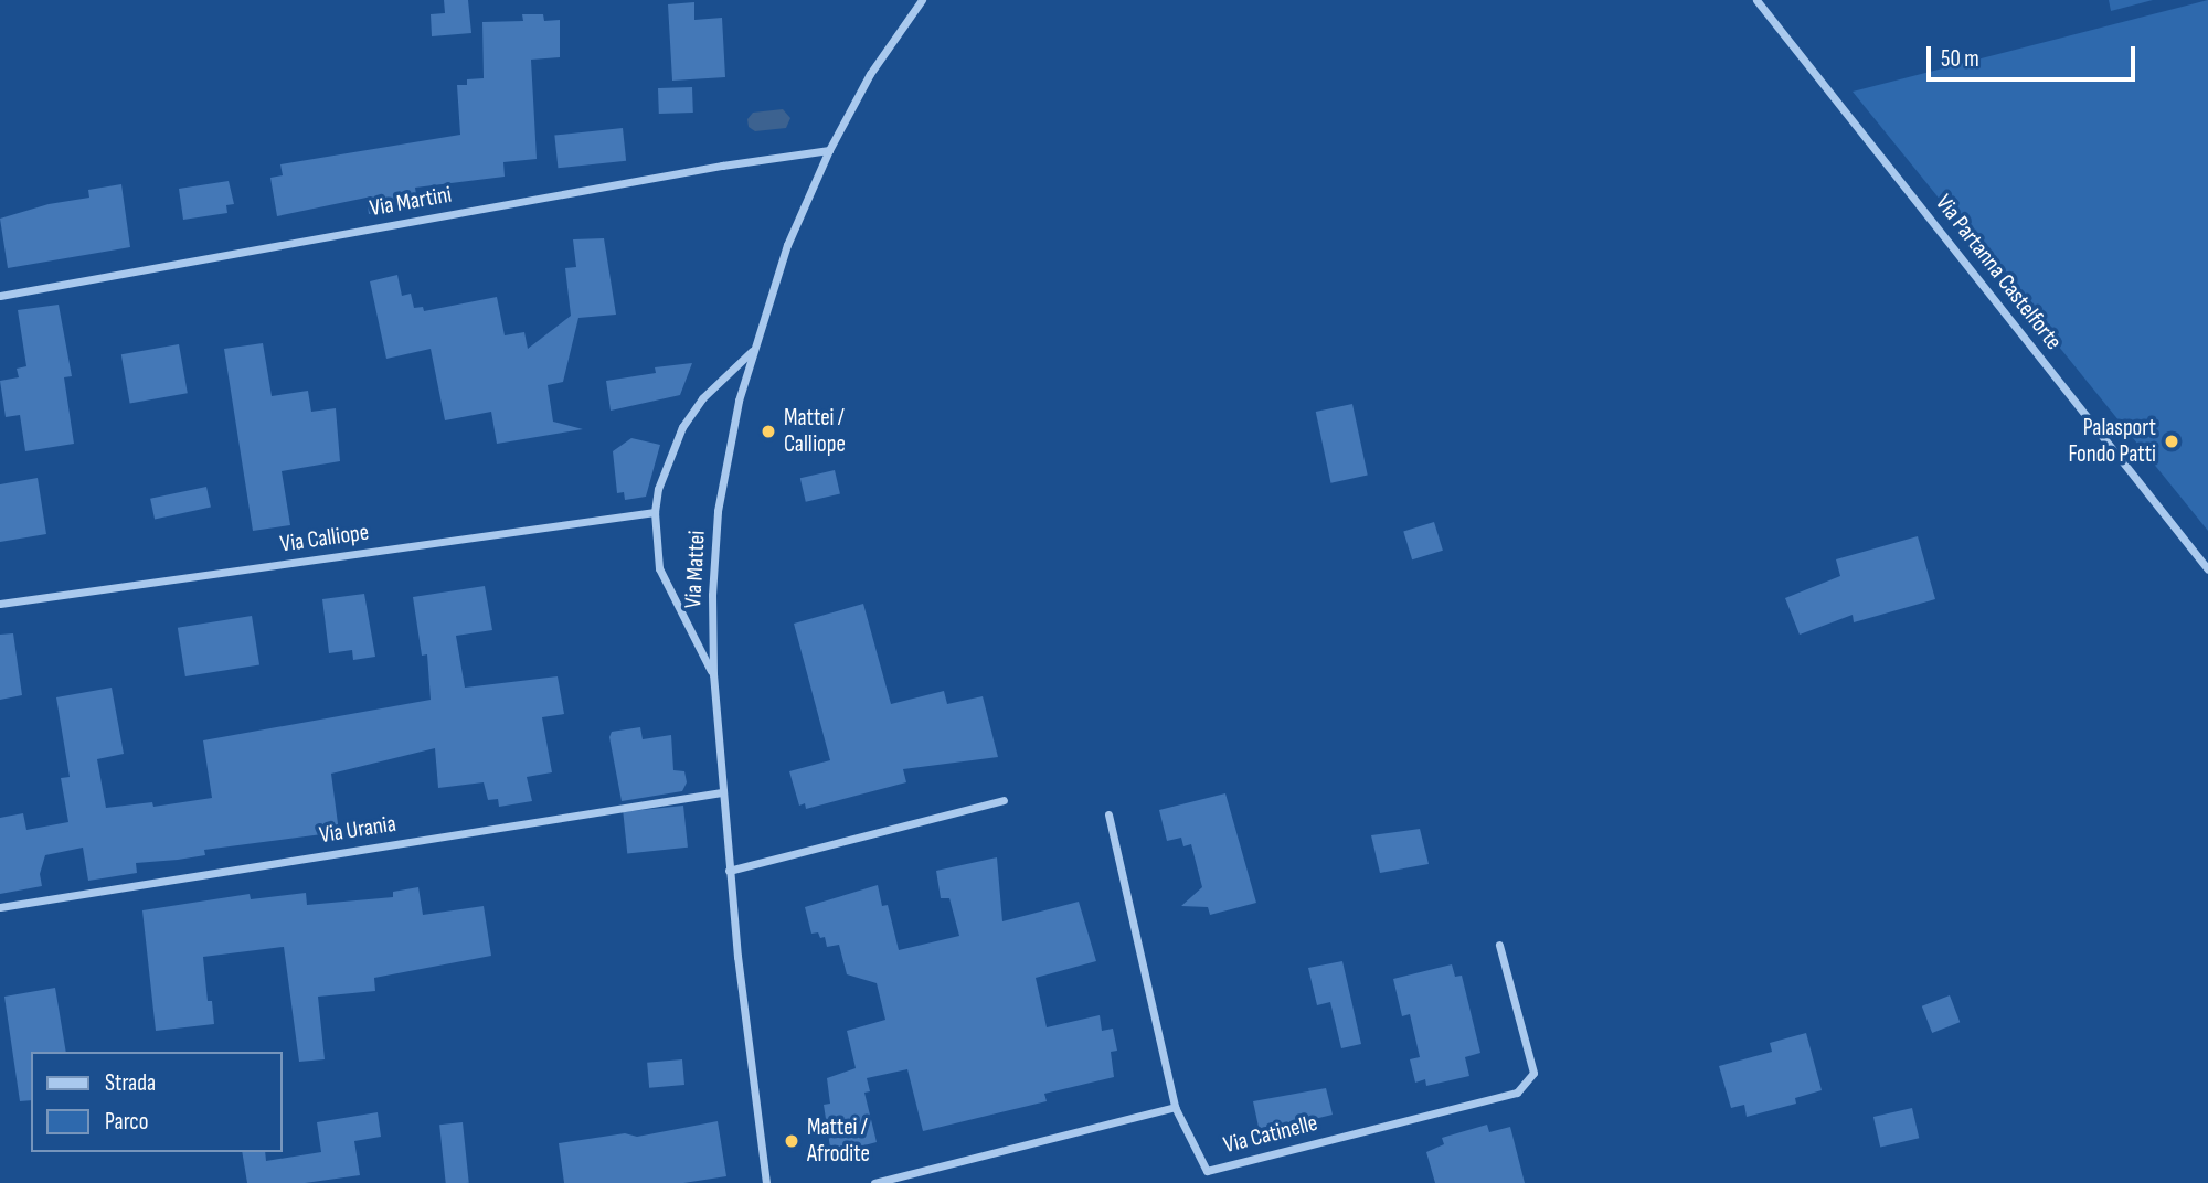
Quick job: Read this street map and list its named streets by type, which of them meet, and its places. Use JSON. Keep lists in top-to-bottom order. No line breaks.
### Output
{"streets":{"street":["Via Martini","Via Partanna Castelforte","Via Calliope","Via Mattei","Via Urania","Via Catinelle"]},"crossings":[["Via Martini","Via Mattei"],["Via Mattei","Via Urania"]],"places":["Mattei / Calliope","Palasport Fondo Patti","Mattei / Afrodite"],"legend":["Strada","Parco"],"scale_bar":"50 m"}
